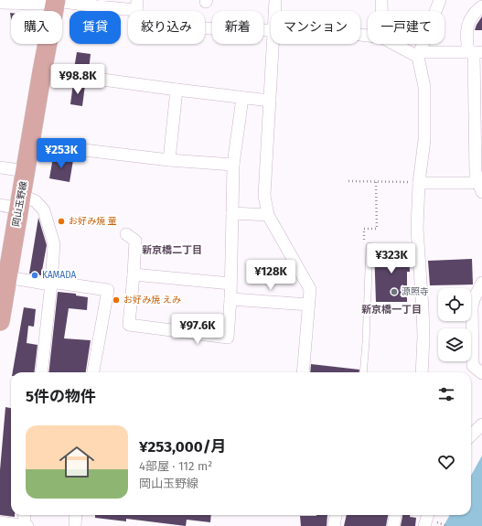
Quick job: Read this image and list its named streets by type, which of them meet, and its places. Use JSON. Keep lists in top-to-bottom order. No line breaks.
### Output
{"streets":{"main road":["岡山玉野線"]},"districts":["新京橋二丁目","新京橋一丁目"],"places":["お好み焼 童","KAMADA","源照寺","お好み焼 えみ"],"page":{"chip":["購入","賃貸","絞り込み","新着","マンション","一戸建て"],"price":["¥98.8K","¥253K","¥323K","¥128K","¥97.6K"],"heading":"5件の物件","list":[{"name":"¥253,000/月","note":"4部屋 · 112 m² · 岡山玉野線"}]}}
